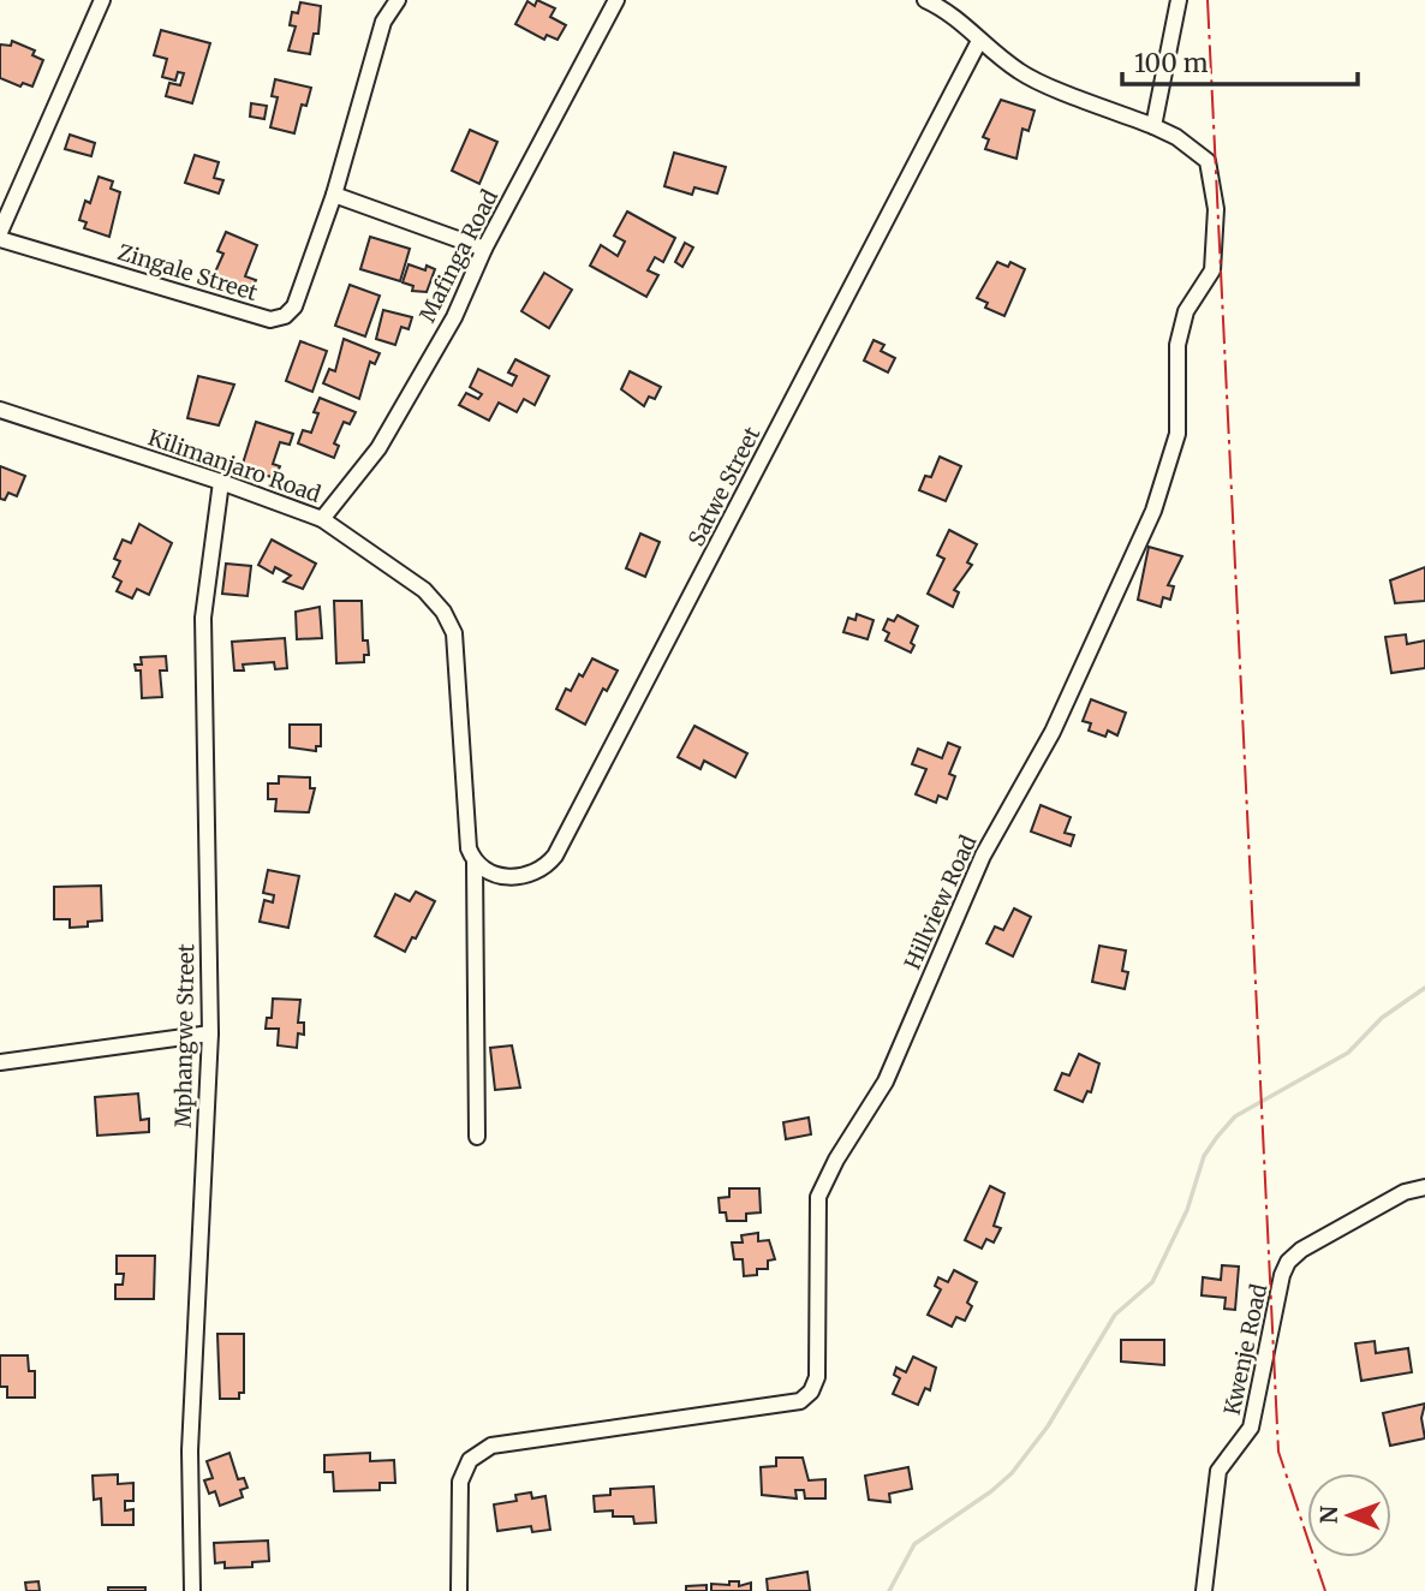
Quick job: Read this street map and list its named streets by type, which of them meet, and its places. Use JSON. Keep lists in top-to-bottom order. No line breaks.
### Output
{"streets":{"street":["Mafinga Road","Zingale Street","Kilimanjaro Road","Satwe Street","Hillview Road","Mphangwe Street","Kwenje Road"]},"crossings":[["Mafinga Road","Kilimanjaro Road"],["Kilimanjaro Road","Satwe Street"],["Kilimanjaro Road","Mphangwe Street"]],"scale_bar":"100 m","north":"left"}
